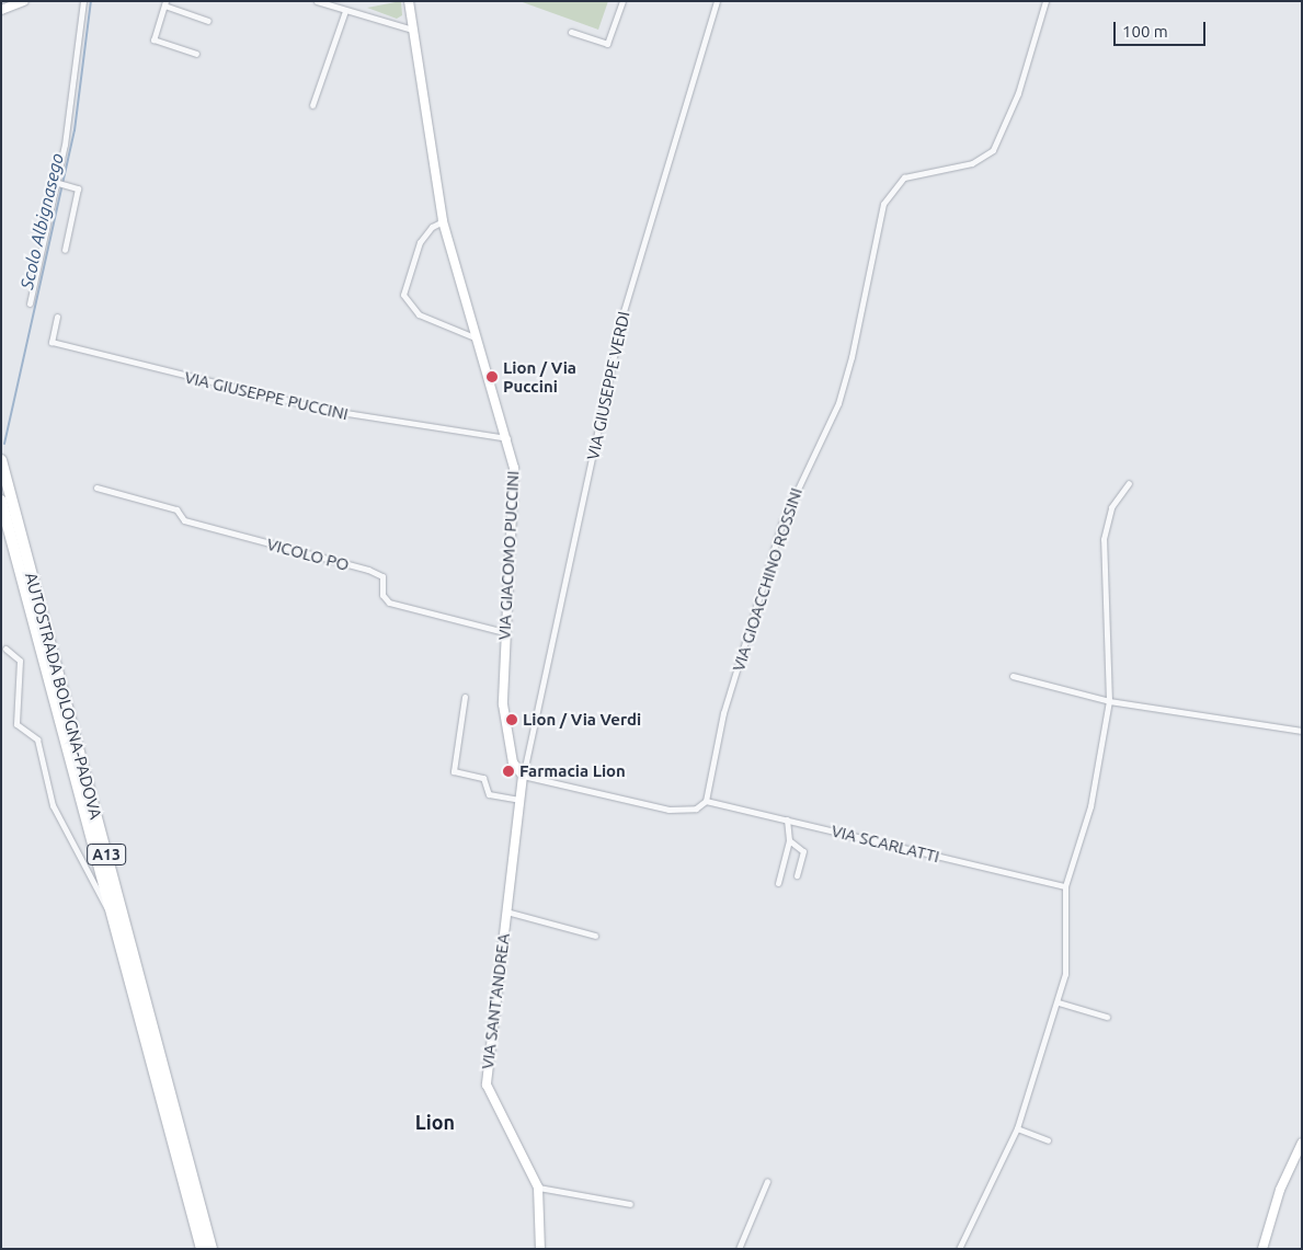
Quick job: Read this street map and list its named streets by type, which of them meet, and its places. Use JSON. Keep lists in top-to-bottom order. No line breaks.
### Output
{"streets":{"highway":["AUTOSTRADA BOLOGNA-PADOVA","A13"],"street":["VIA GIUSEPPE VERDI","VIA GIUSEPPE PUCCINI","VICOLO PO","VIA GIACOMO PUCCINI","VIA GIOACCHINO ROSSINI","VIA SCARLATTI","VIA SANT'ANDREA"]},"crossings":[["VIA GIUSEPPE VERDI","VIA GIACOMO PUCCINI"],["VIA GIUSEPPE VERDI","VIA SANT'ANDREA"],["VIA GIUSEPPE PUCCINI","VIA GIACOMO PUCCINI"],["VICOLO PO","VIA GIACOMO PUCCINI"],["VIA GIACOMO PUCCINI","VIA SANT'ANDREA"],["VIA GIOACCHINO ROSSINI","VIA SCARLATTI"]],"districts":["Lion"],"water":["Scolo Albignasego"],"places":["Lion / Via Puccini","Lion / Via Verdi","Farmacia Lion"],"scale_bar":"100 m"}
